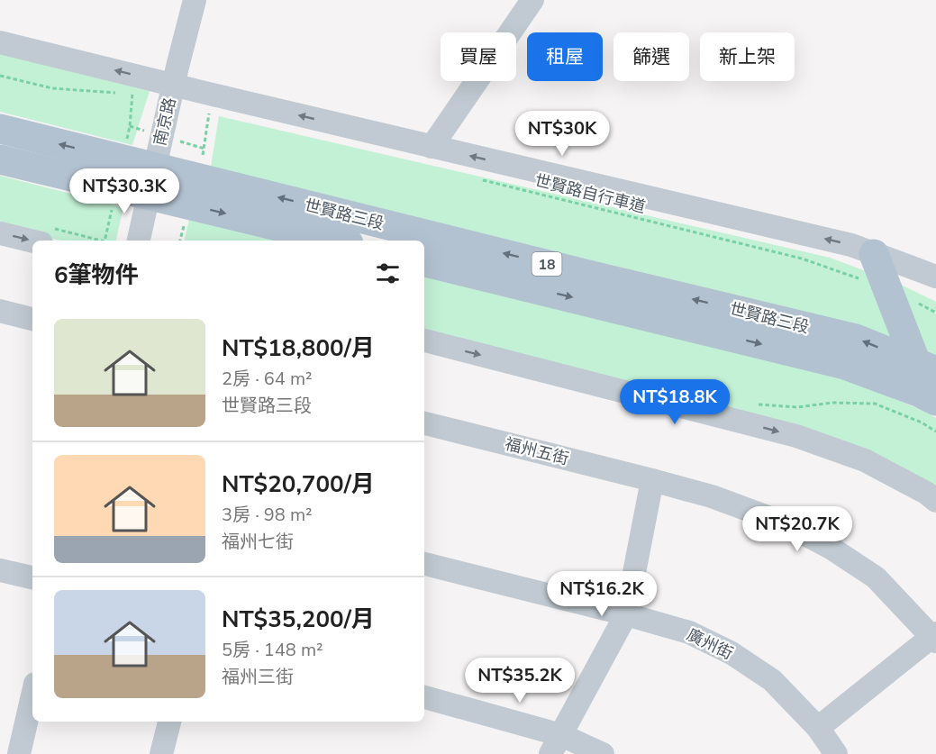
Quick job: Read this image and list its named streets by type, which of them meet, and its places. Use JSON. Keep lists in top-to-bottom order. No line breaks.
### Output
{"streets":{"main road":["世賢路三段","18"],"street":["南京路","福州五街","廣州街"],"path":["世賢路自行車道"]},"crossings":[["南京路","世賢路三段"]],"page":{"chip":["買屋","租屋","篩選","新上架"],"price":["NT$30K","NT$30.3K","NT$18.8K","NT$20.7K","NT$16.2K","NT$35.2K"],"heading":"6筆物件","list":[{"name":"NT$18,800/月","note":"2房 · 64 m² · 世賢路三段"},{"name":"NT$20,700/月","note":"3房 · 98 m² · 福州七街"},{"name":"NT$35,200/月","note":"5房 · 148 m² · 福州三街"}]}}
